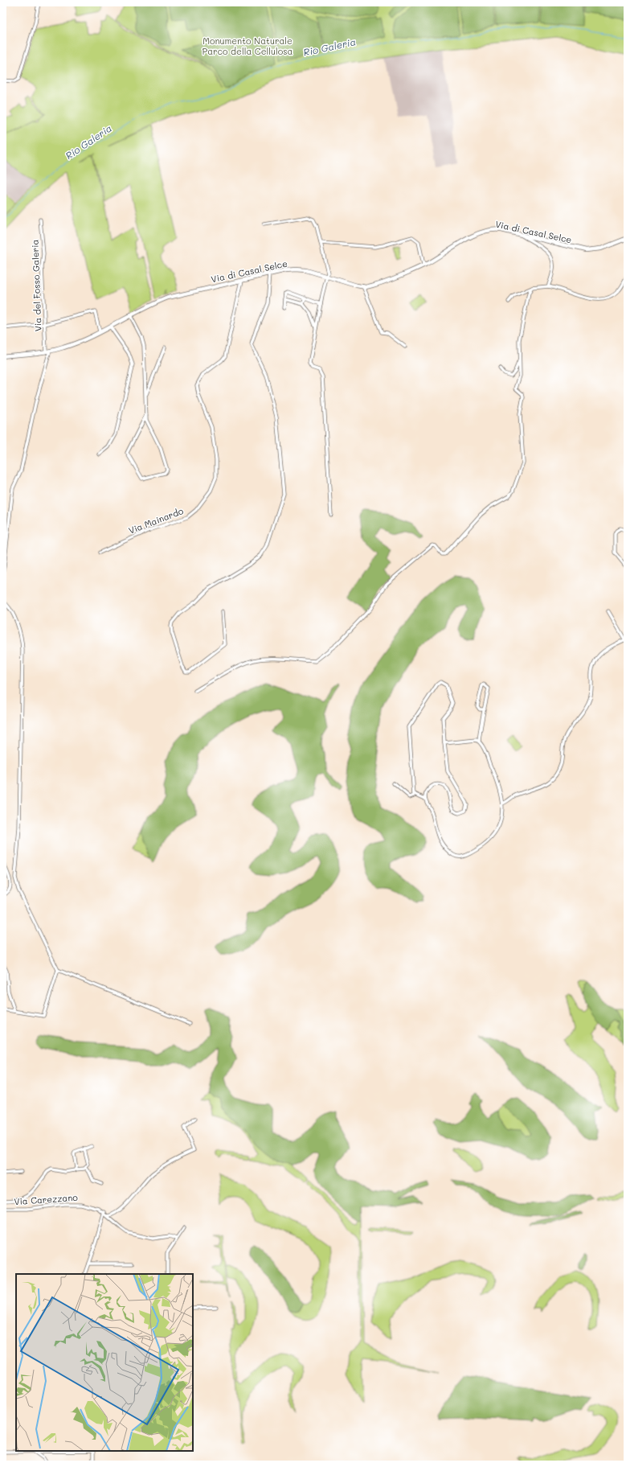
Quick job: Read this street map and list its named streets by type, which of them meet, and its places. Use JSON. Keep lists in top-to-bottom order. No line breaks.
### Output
{"streets":{"main road":["Via di Casal Selce"],"street":["Via del Fosso Galeria","Via Mainardo","Via Carezzano"]},"crossings":[["Via di Casal Selce","Via del Fosso Galeria"],["Via di Casal Selce","Via Mainardo"]],"water":["Rio Galeria"],"parks":["Monumento Naturale Parco della Cellulosa"]}
